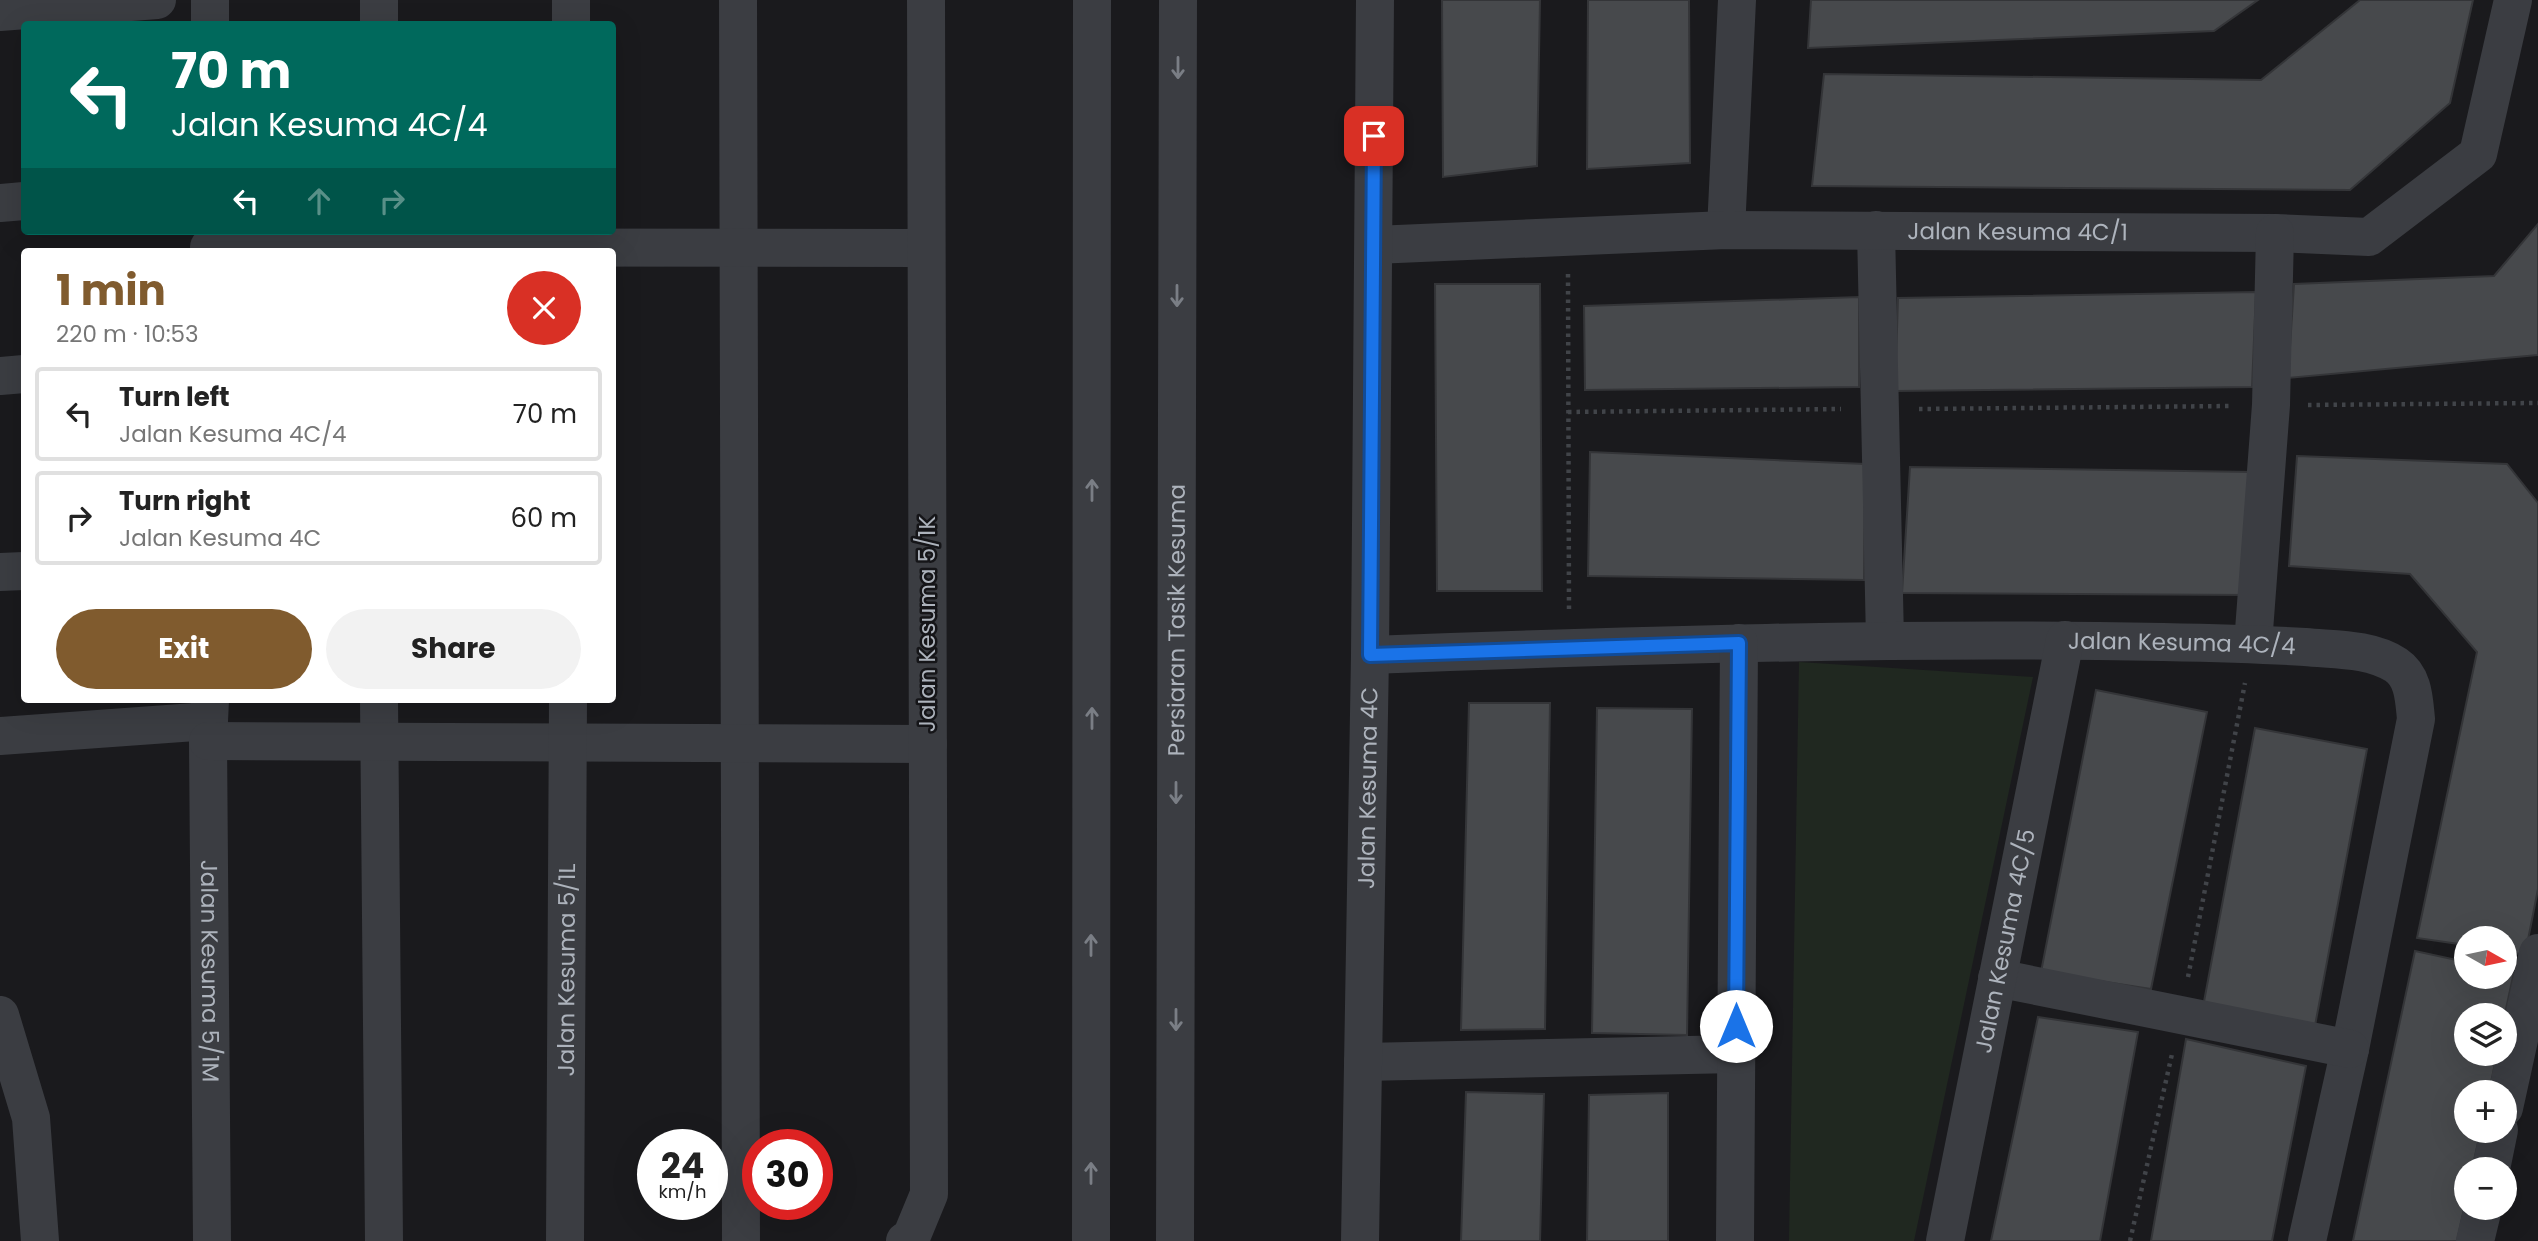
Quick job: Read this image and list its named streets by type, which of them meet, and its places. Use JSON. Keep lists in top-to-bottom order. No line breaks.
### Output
{"streets":{"street":["Jalan Kesuma 4C/1","Persiaran Tasik Kesuma","Jalan Kesuma 5/1K","Jalan Kesuma 4C/4","Jalan Kesuma 4C","Jalan Kesuma 4C/5","Jalan Kesuma 5/1M","Jalan Kesuma 5/1L"]},"crossings":[["Jalan Kesuma 4C/1","Jalan Kesuma 4C"],["Jalan Kesuma 4C/4","Jalan Kesuma 4C"],["Jalan Kesuma 4C/4","Jalan Kesuma 4C/5"]],"north":"right","page":{"turn":["70 m","Jalan Kesuma 4C/4"],"heading":["1 min","220 m · 10:53"],"list":[{"name":"Turn left","note":"Jalan Kesuma 4C/4","value":"70 m"},{"name":"Turn right","note":"Jalan Kesuma 4C","value":"60 m"}],"buttons":["Exit","Share"],"map_buttons":["+","−"],"speed":"24 km/h","limit":"30"}}
